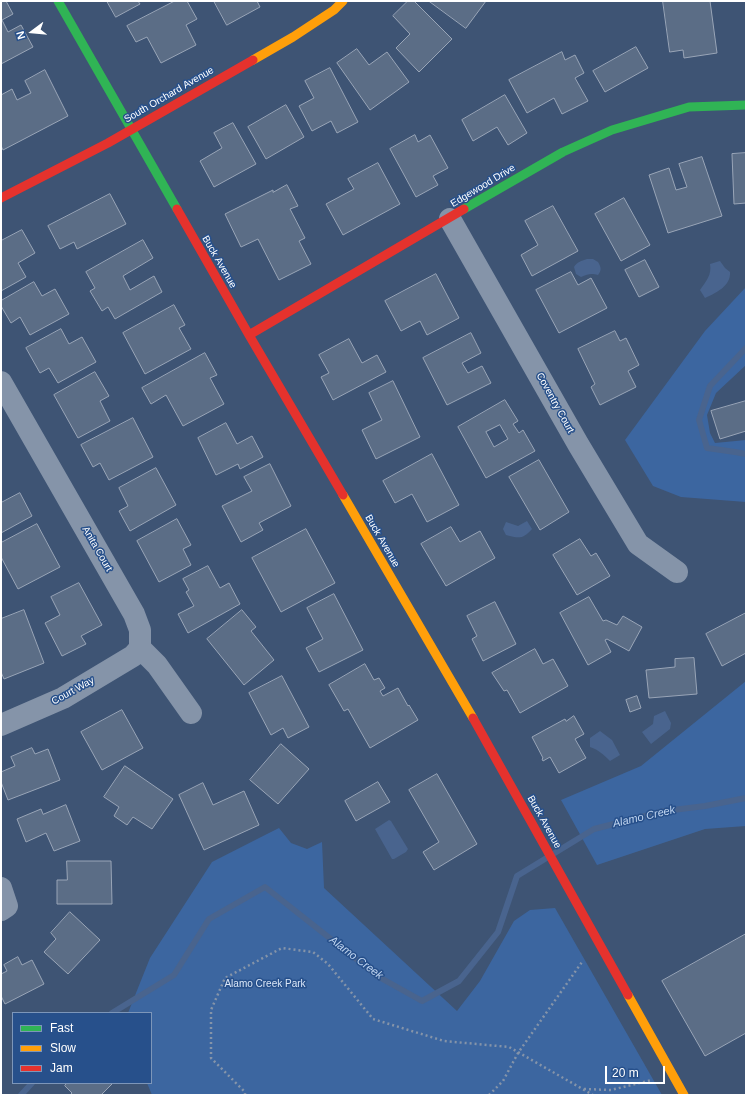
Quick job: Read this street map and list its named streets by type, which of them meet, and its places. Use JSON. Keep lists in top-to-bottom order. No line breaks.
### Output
{"streets":{"street":["South Orchard Avenue","Edgewood Drive","Buck Avenue","Coventry Court","Anita Court","Court Way"]},"crossings":[["South Orchard Avenue","Buck Avenue"],["Edgewood Drive","Buck Avenue"],["Edgewood Drive","Coventry Court"],["Anita Court","Court Way"]],"water":["Alamo Creek"],"parks":["Alamo Creek Park"],"legend":["Fast","Slow","Jam"],"scale_bar":"20 m","north":"left"}
